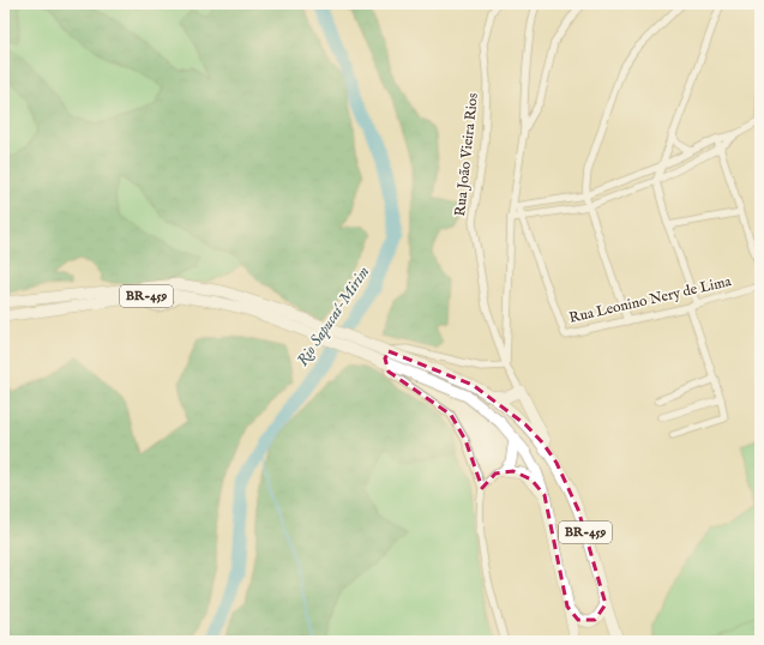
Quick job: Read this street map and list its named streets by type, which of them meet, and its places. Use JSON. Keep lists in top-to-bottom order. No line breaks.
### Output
{"streets":{"highway":["BR-459"],"street":["Rua João Vieira Rios","Rua Leonino Nery de Lima"]},"water":["Rio Sapucaí-Mirim"]}
